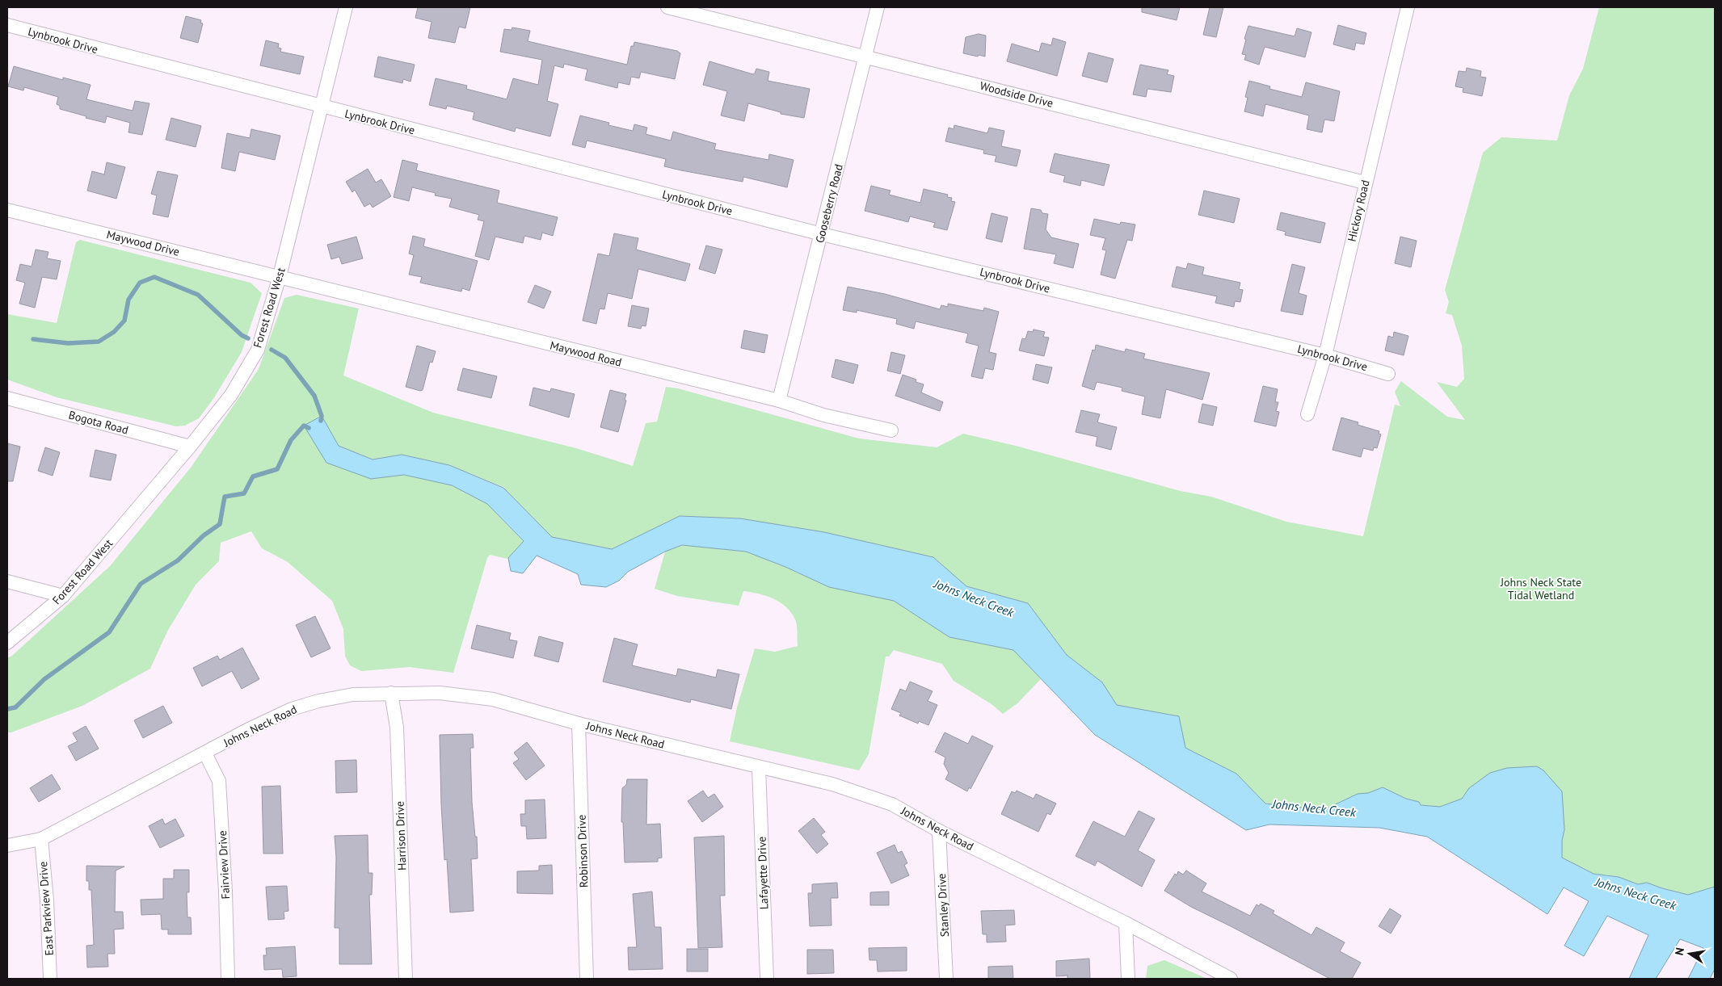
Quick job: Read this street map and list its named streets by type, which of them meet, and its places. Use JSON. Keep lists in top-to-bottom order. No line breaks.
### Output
{"streets":{"street":["Lynbrook Drive","Woodside Drive","Gooseberry Road","Hickory Road","Maywood Drive","Forest Road West","Maywood Road","Bogota Road","Johns Neck Road","Harrison Drive","Robinson Drive","Fairview Drive","Lafayette Drive","Stanley Drive","East Parkview Drive"]},"crossings":[["Lynbrook Drive","Gooseberry Road"],["Lynbrook Drive","Hickory Road"],["Lynbrook Drive","Forest Road West"],["Woodside Drive","Gooseberry Road"],["Woodside Drive","Hickory Road"],["Gooseberry Road","Maywood Road"],["Maywood Drive","Forest Road West"],["Maywood Drive","Maywood Road"],["Forest Road West","Maywood Road"],["Forest Road West","Bogota Road"],["Johns Neck Road","Harrison Drive"],["Johns Neck Road","Robinson Drive"],["Johns Neck Road","Fairview Drive"],["Johns Neck Road","Lafayette Drive"],["Johns Neck Road","Stanley Drive"],["Johns Neck Road","East Parkview Drive"]],"water":["Johns Neck Creek"],"parks":["Johns Neck State Tidal Wetland"],"north":"left"}
